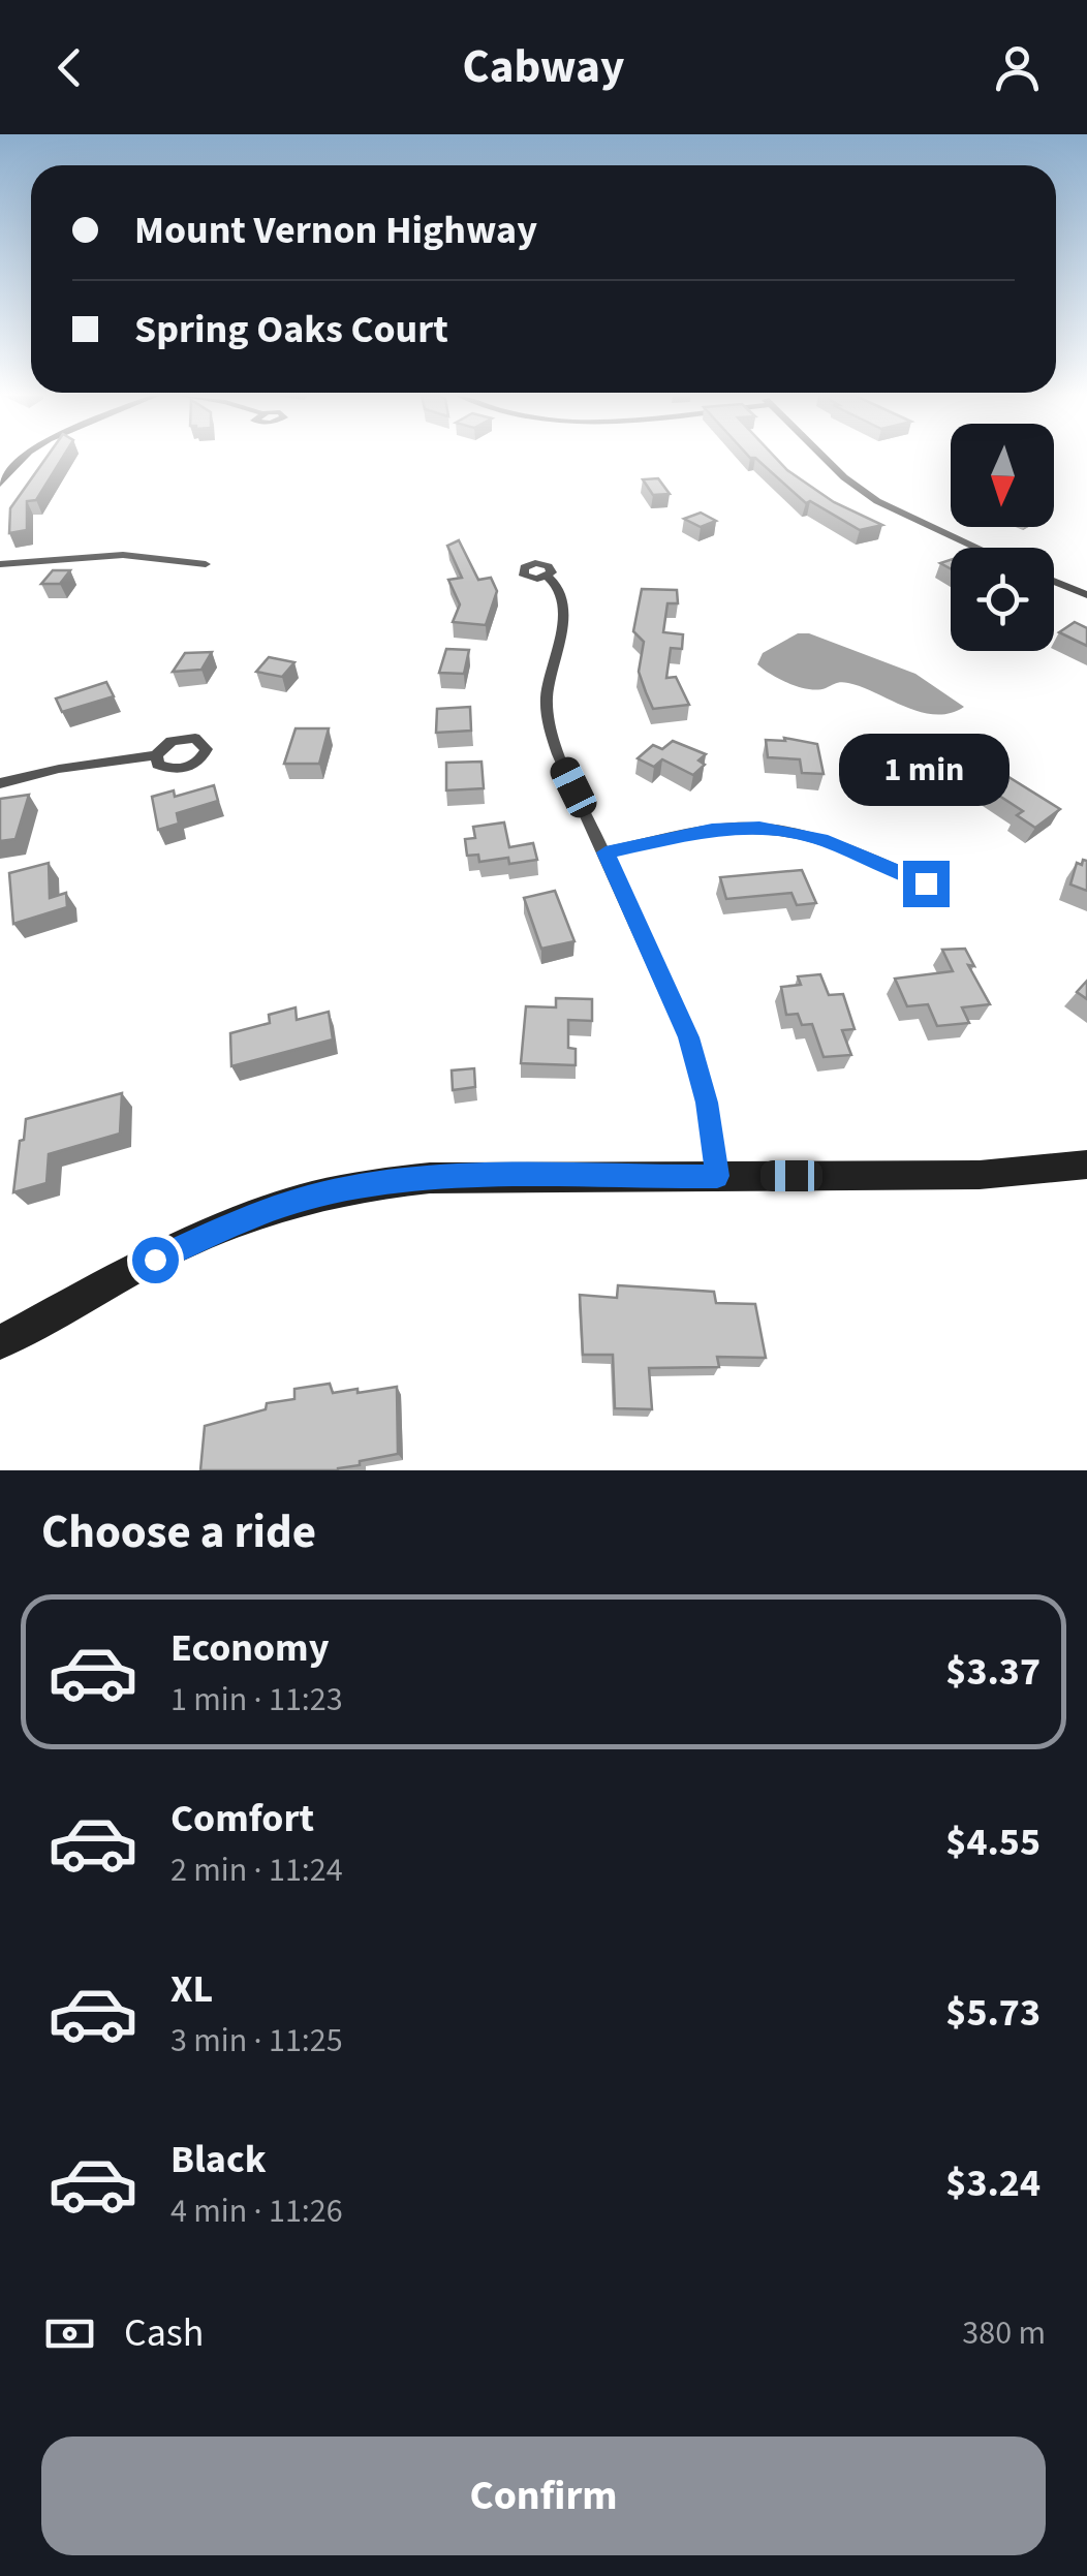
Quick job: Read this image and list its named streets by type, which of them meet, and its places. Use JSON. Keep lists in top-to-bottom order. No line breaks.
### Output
{"north":"bottom","page":{"header":"Cabway","banner":["Mount Vernon Highway","Spring Oaks Court"],"bubble":"1 min","heading":"Choose a ride","list":[{"name":"Economy","note":"1 min · 11:23","value":"$3.37"},{"name":"Comfort","note":"2 min · 11:24","value":"$4.55"},{"name":"XL","note":"3 min · 11:25","value":"$5.73"},{"name":"Black","note":"4 min · 11:26","value":"$3.24"}],"pay":["Cash","380 m"],"buttons":"Confirm"}}
